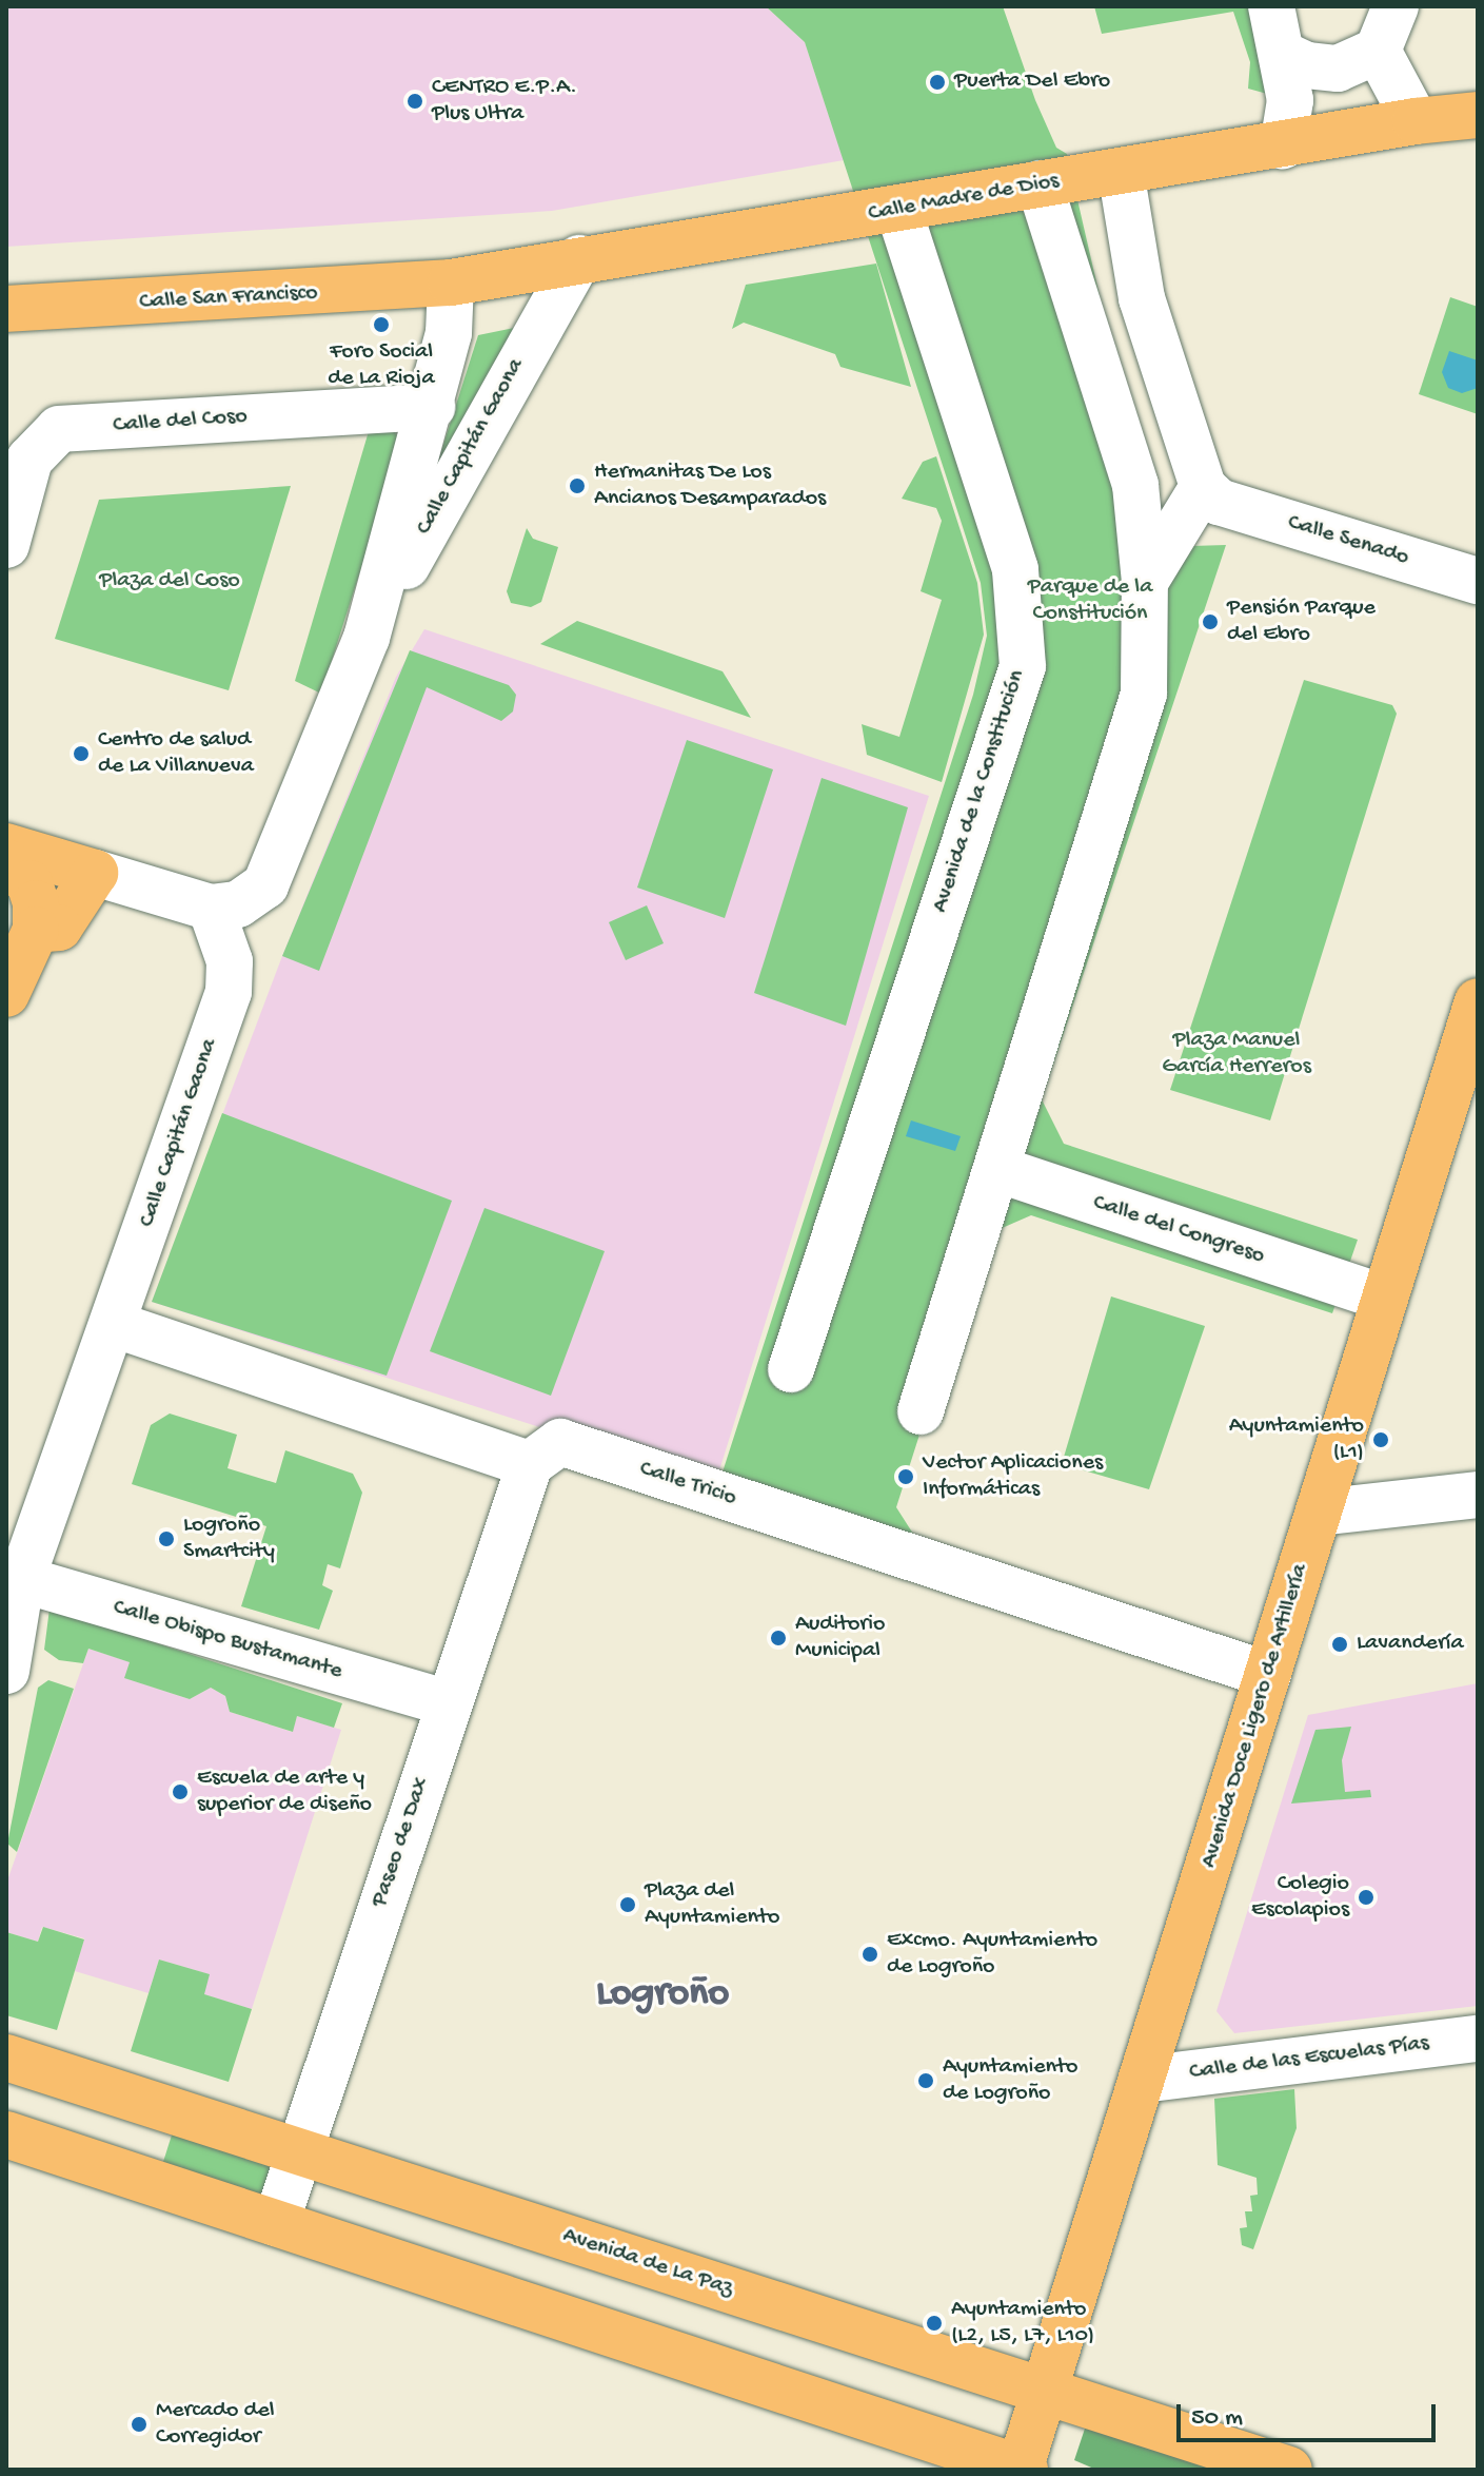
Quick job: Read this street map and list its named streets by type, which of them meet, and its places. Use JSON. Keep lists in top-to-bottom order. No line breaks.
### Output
{"streets":{"main road":["Calle Madre de Dios","Calle San Francisco","Avenida Doce Ligero de Artillería","Avenida de La Paz"],"street":["Calle del Coso","Calle Capitán Gaona","Calle Senado","Avenida de la Constitución","Calle del Congreso","Calle Tricio","Calle Obispo Bustamante","Paseo de Dax","Calle de las Escuelas Pías"]},"crossings":[["Calle Madre de Dios","Calle San Francisco"],["Calle Madre de Dios","Calle Capitán Gaona"],["Calle Madre de Dios","Avenida de la Constitución"],["Calle San Francisco","Calle Capitán Gaona"],["Calle del Coso","Calle Capitán Gaona"],["Calle Capitán Gaona","Calle Obispo Bustamante"],["Calle Tricio","Avenida Doce Ligero de Artillería"],["Calle Tricio","Paseo de Dax"],["Calle Obispo Bustamante","Paseo de Dax"],["Avenida Doce Ligero de Artillería","Calle de las Escuelas Pías"],["Avenida Doce Ligero de Artillería","Avenida de La Paz"],["Paseo de Dax","Avenida de La Paz"]],"districts":["Logroño"],"parks":["Plaza del Coso","Parque de la Constitución","Plaza Manuel García Herreros"],"places":["Puerta Del Ebro","CENTRO E.P.A. Plus Ultra","Foro Social de La Rioja","Hermanitas De Los Ancianos Desamparados","Pensión Parque del Ebro","Centro de salud de La Villanueva","Ayuntamiento (L1)","Vector Aplicaciones Informáticas","Logroño Smartcity","Auditorio Municipal","Lavandería","Escuela de arte y superior de diseño","Colegio Escolapios","Plaza del Ayuntamiento","Excmo. Ayuntamiento de Logroño","Ayuntamiento de Logroño","Ayuntamiento (L2, L5, L7, L10)","Mercado del Corregidor"],"scale_bar":"50 m"}
